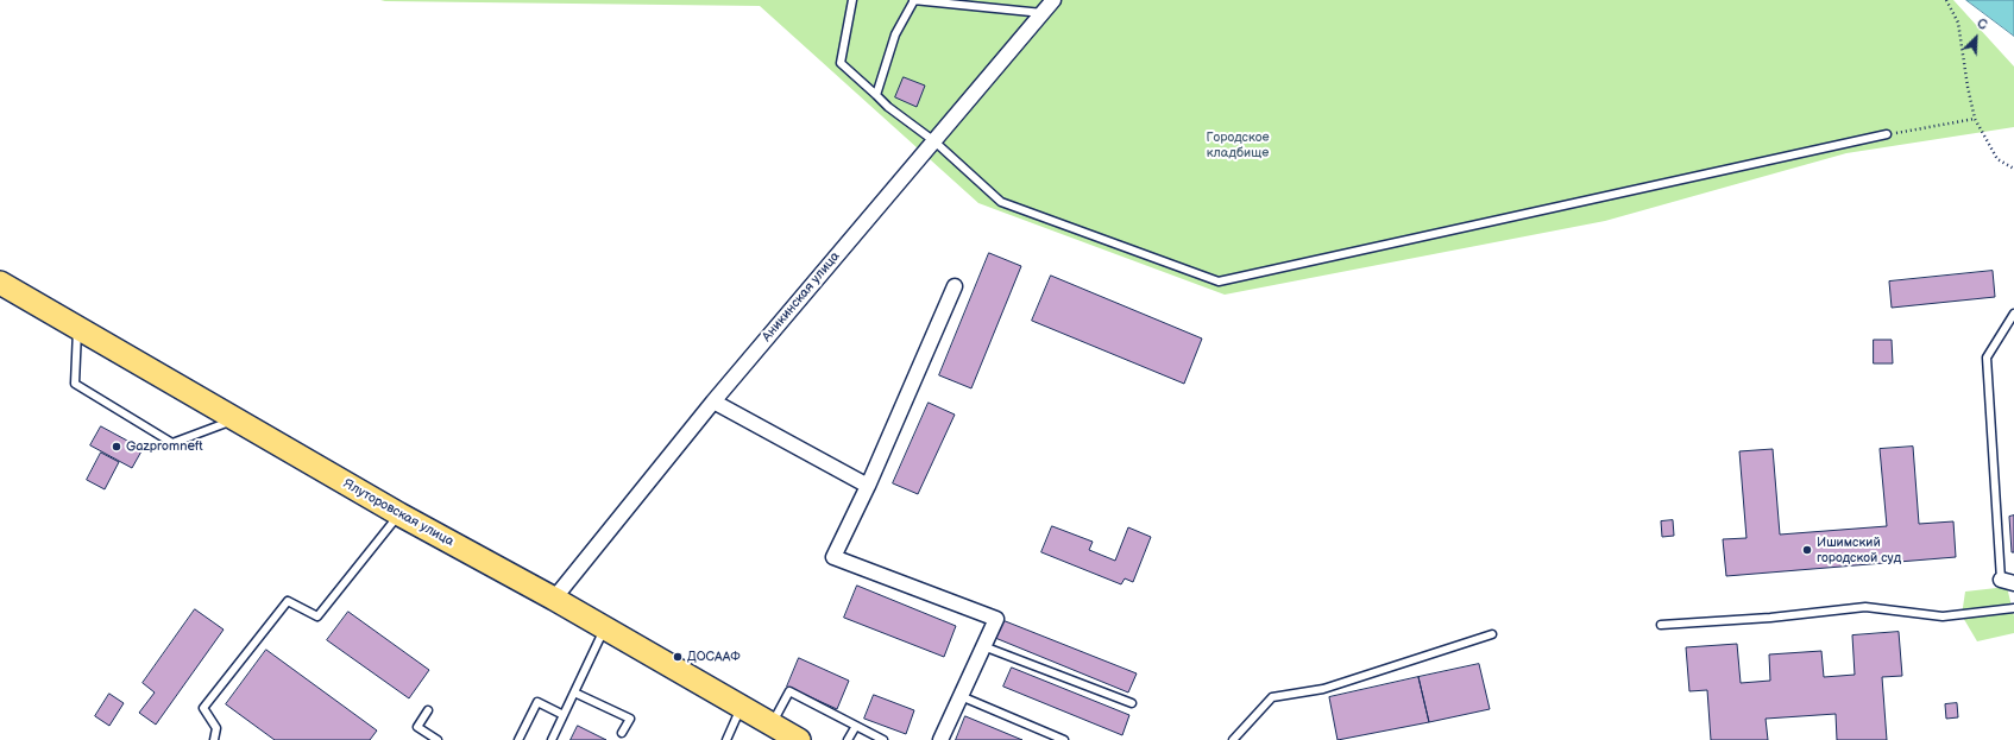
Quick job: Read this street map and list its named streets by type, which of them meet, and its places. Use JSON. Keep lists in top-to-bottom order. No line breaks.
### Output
{"streets":{"main road":["Ялуторовская улица"],"street":["Аникинская улица"]},"crossings":[["Аникинская улица","Ялуторовская улица"]],"parks":["Городское кладбище"],"places":["Gazpromneft","Ишимский городской суд","ДОСААФ"],"north":"top right"}
